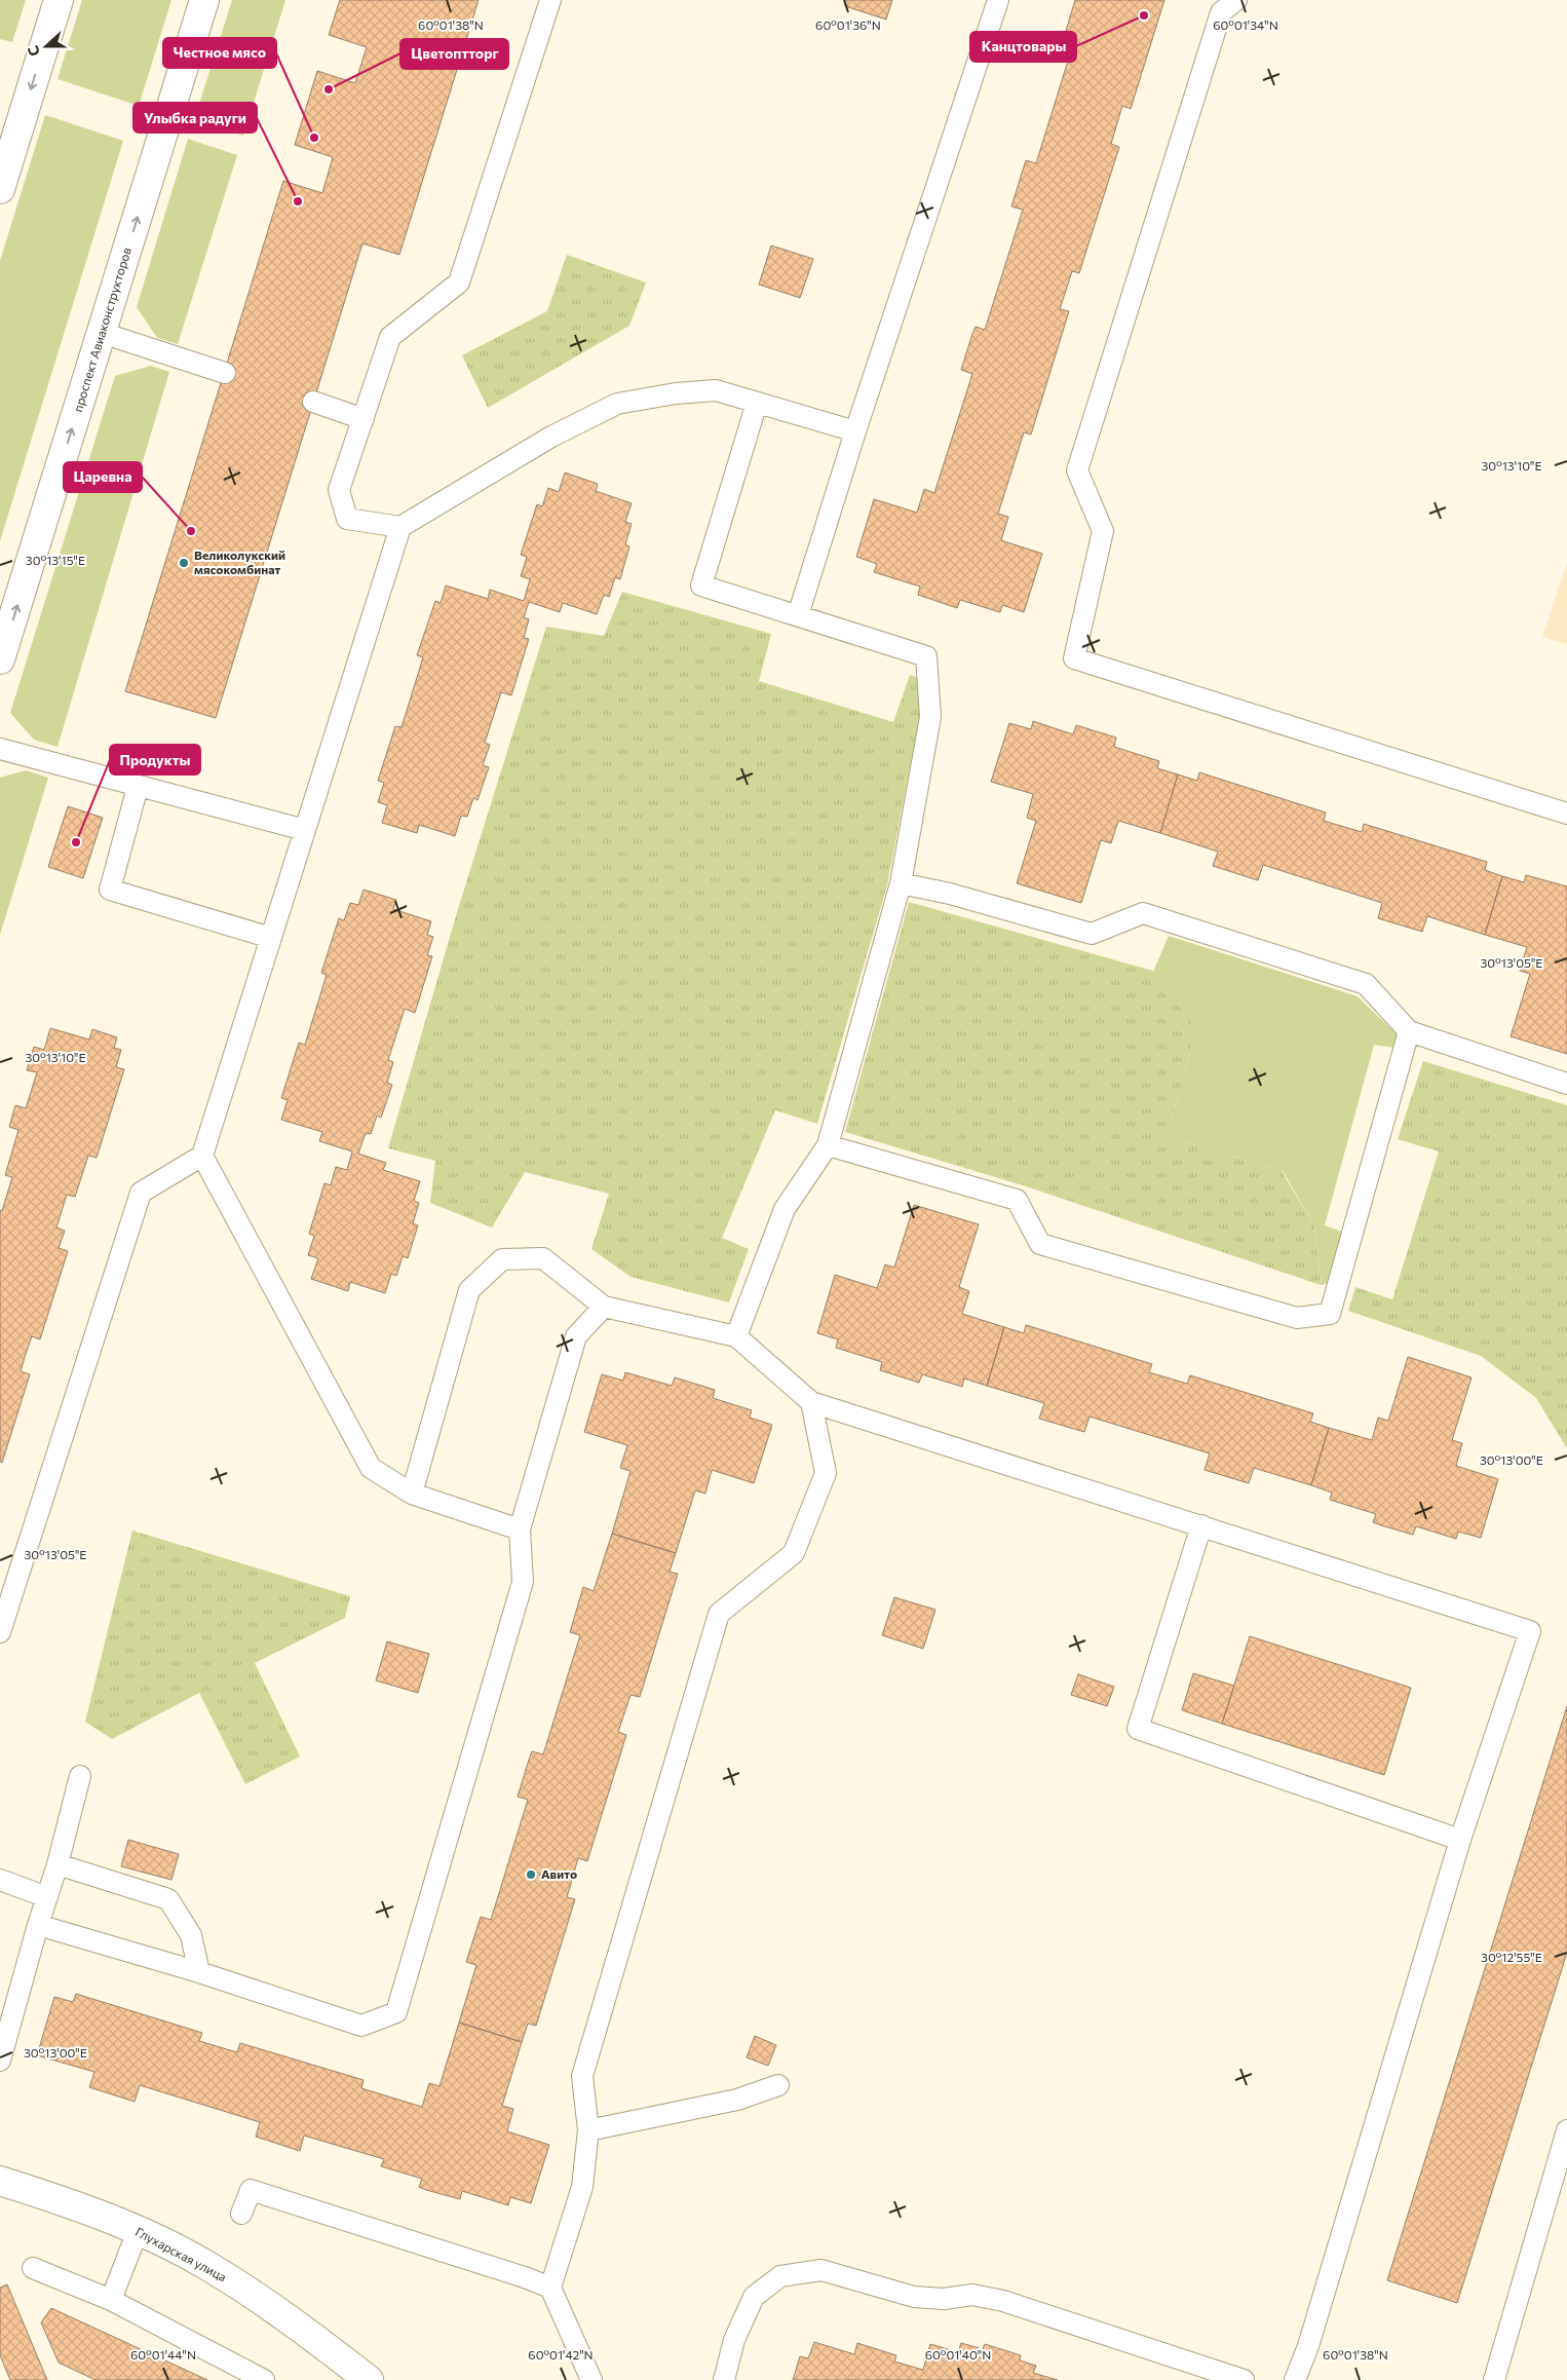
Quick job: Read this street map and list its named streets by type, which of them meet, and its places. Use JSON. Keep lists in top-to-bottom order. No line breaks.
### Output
{"streets":{"street":["проспект Авиаконструкторов","Глухарская улица"]},"one_way":["проспект Авиаконструкторов"],"places":["Канцтовары","Цветоптторг","Честное мясо","Улыбка радуги","Царевна","Великолукский мясокомбинат","Продукты","Авито"],"north":"left","coordinates":["60°01'38\"N","60°01'36\"N","60°01'34\"N","30°13'10\"E","30°13'15\"E","30°13'05\"E","30°13'00\"E","30°12'55\"E","60°01'44\"N","60°01'42\"N","60°01'40\"N"]}
